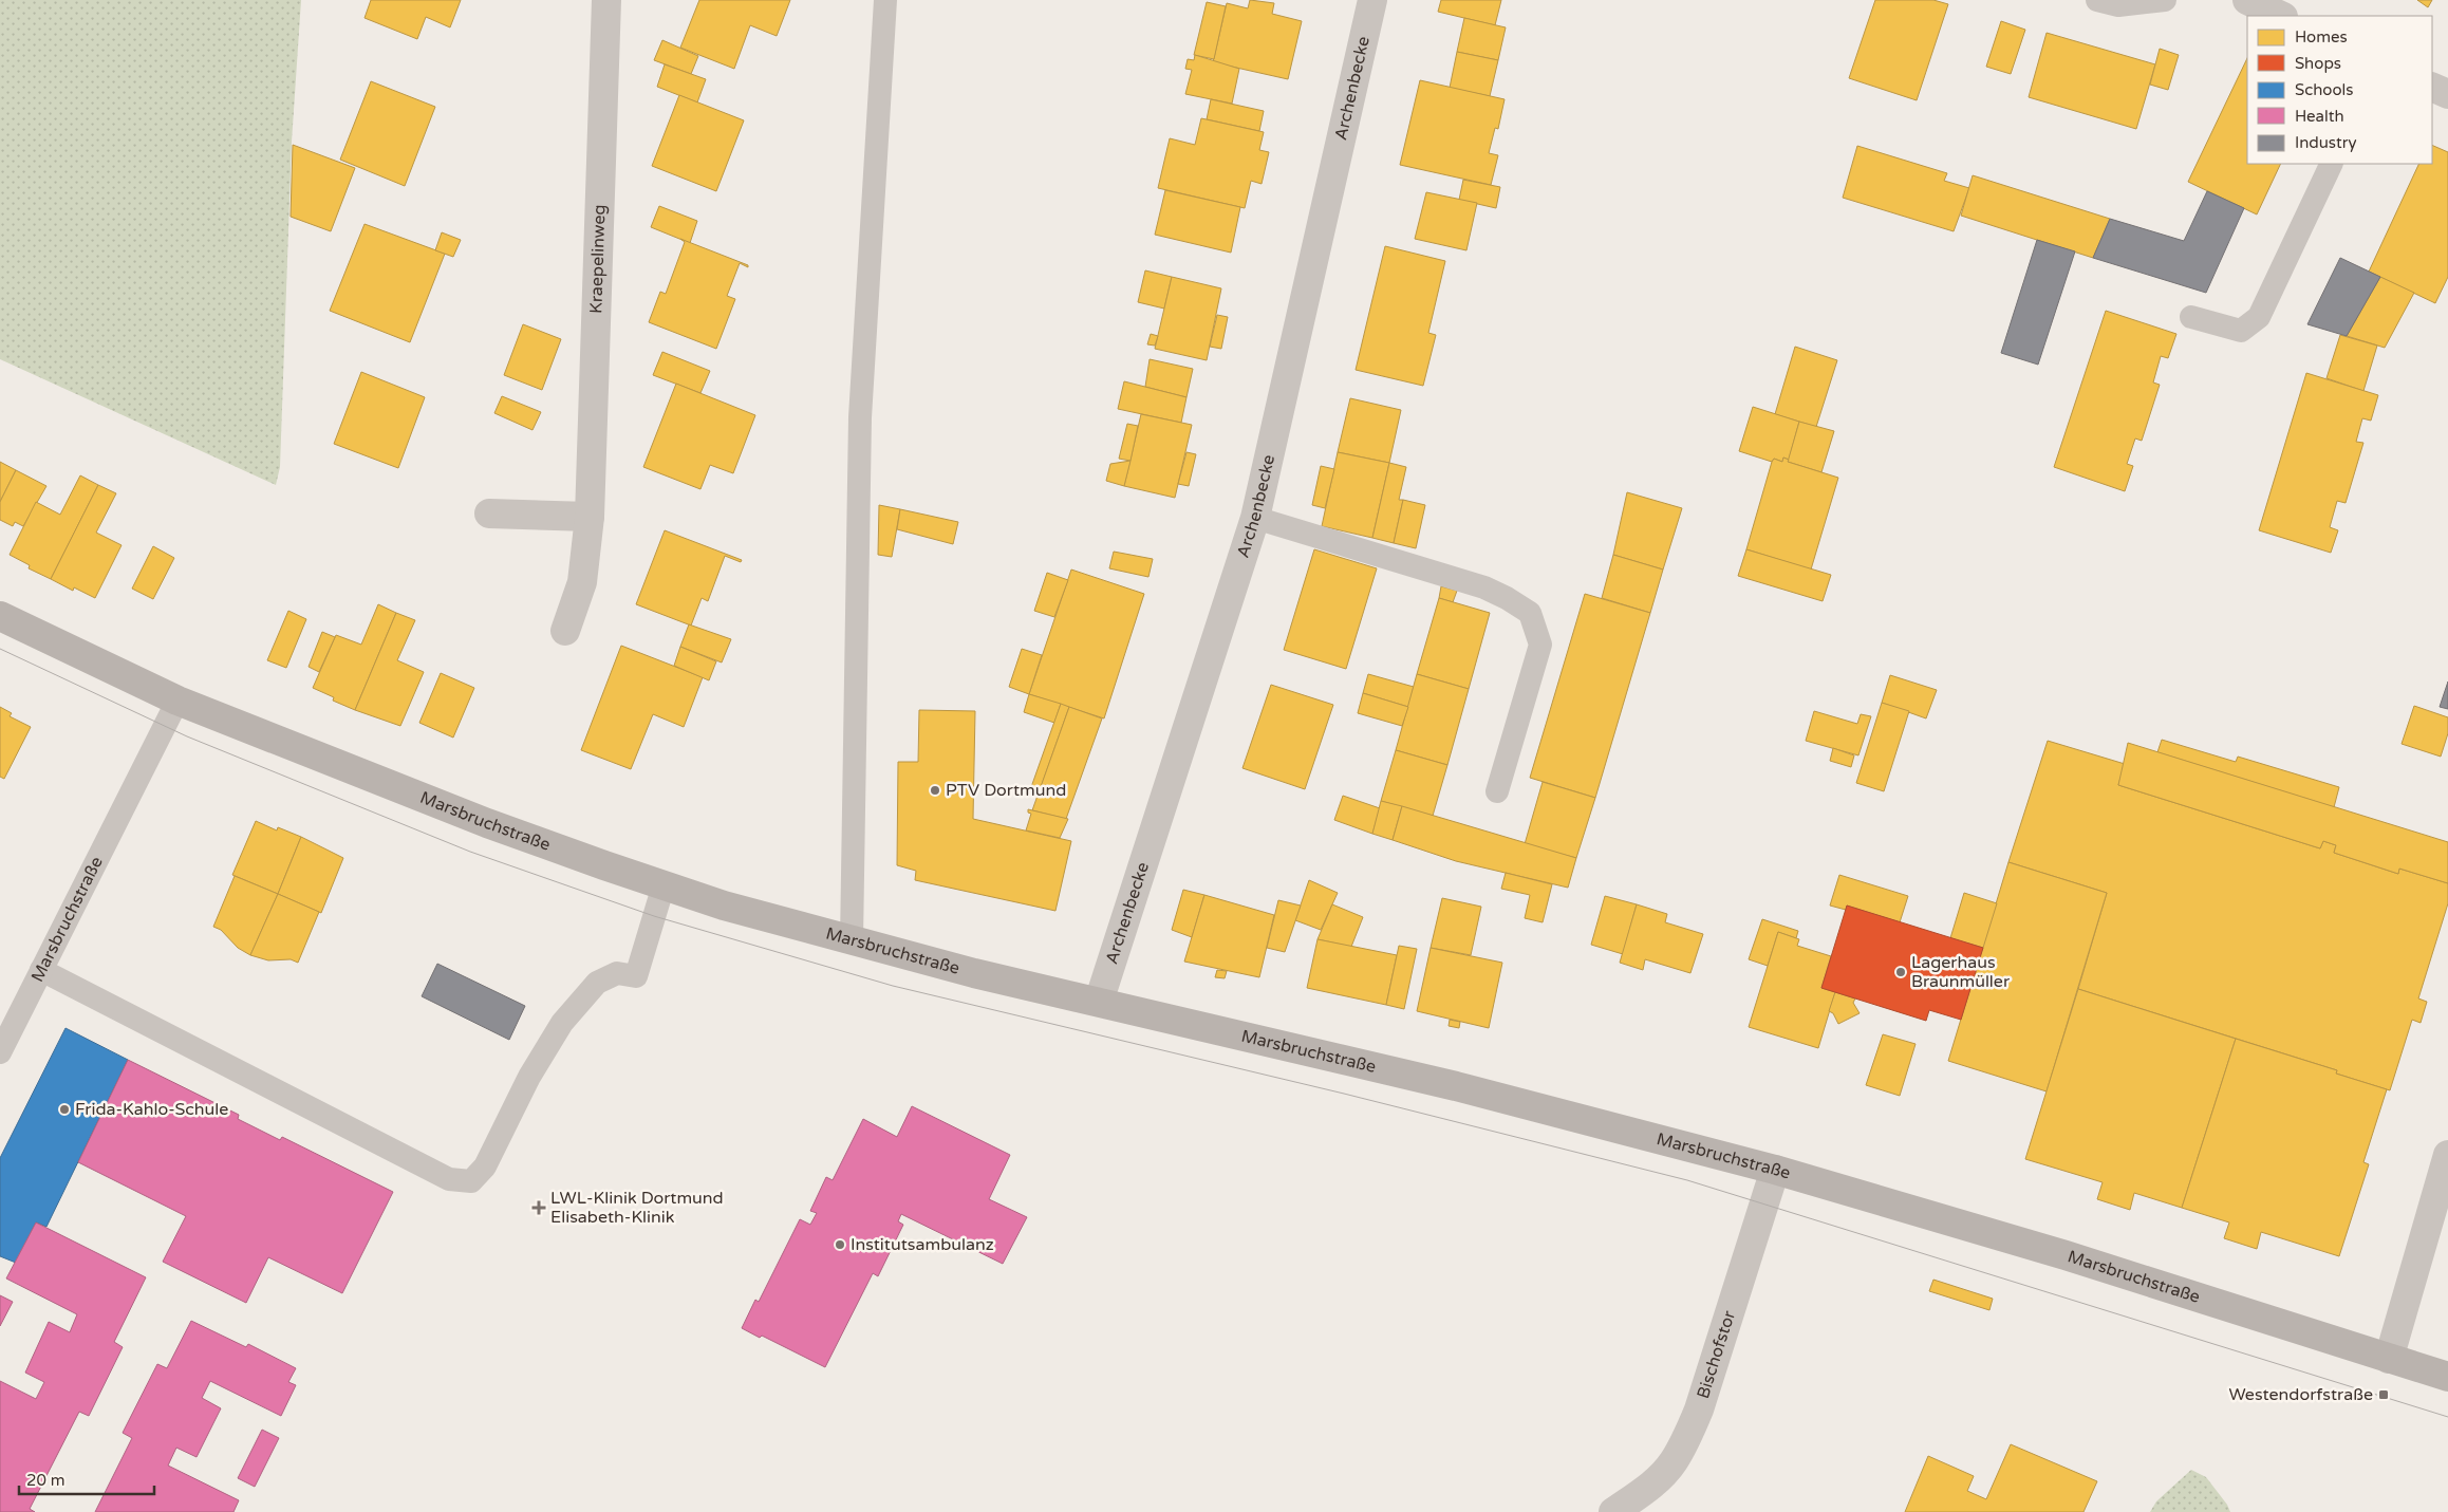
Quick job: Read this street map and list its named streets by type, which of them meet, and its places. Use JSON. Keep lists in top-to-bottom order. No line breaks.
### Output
{"streets":{"street":["Archenbecke","Kraepelinweg","Marsbruchstraße","Bischofstor"]},"crossings":[["Archenbecke","Marsbruchstraße"],["Marsbruchstraße","Bischofstor"]],"places":{"other":["PTV Dortmund","Lagerhaus Braunmüller","Frida-Kahlo-Schule","Institutsambulanz"],"health":["LWL-Klinik Dortmund Elisabeth-Klinik"],"transit":["Westendorfstraße"]},"legend":["Homes","Shops","Schools","Health","Industry"],"scale_bar":"20 m"}
